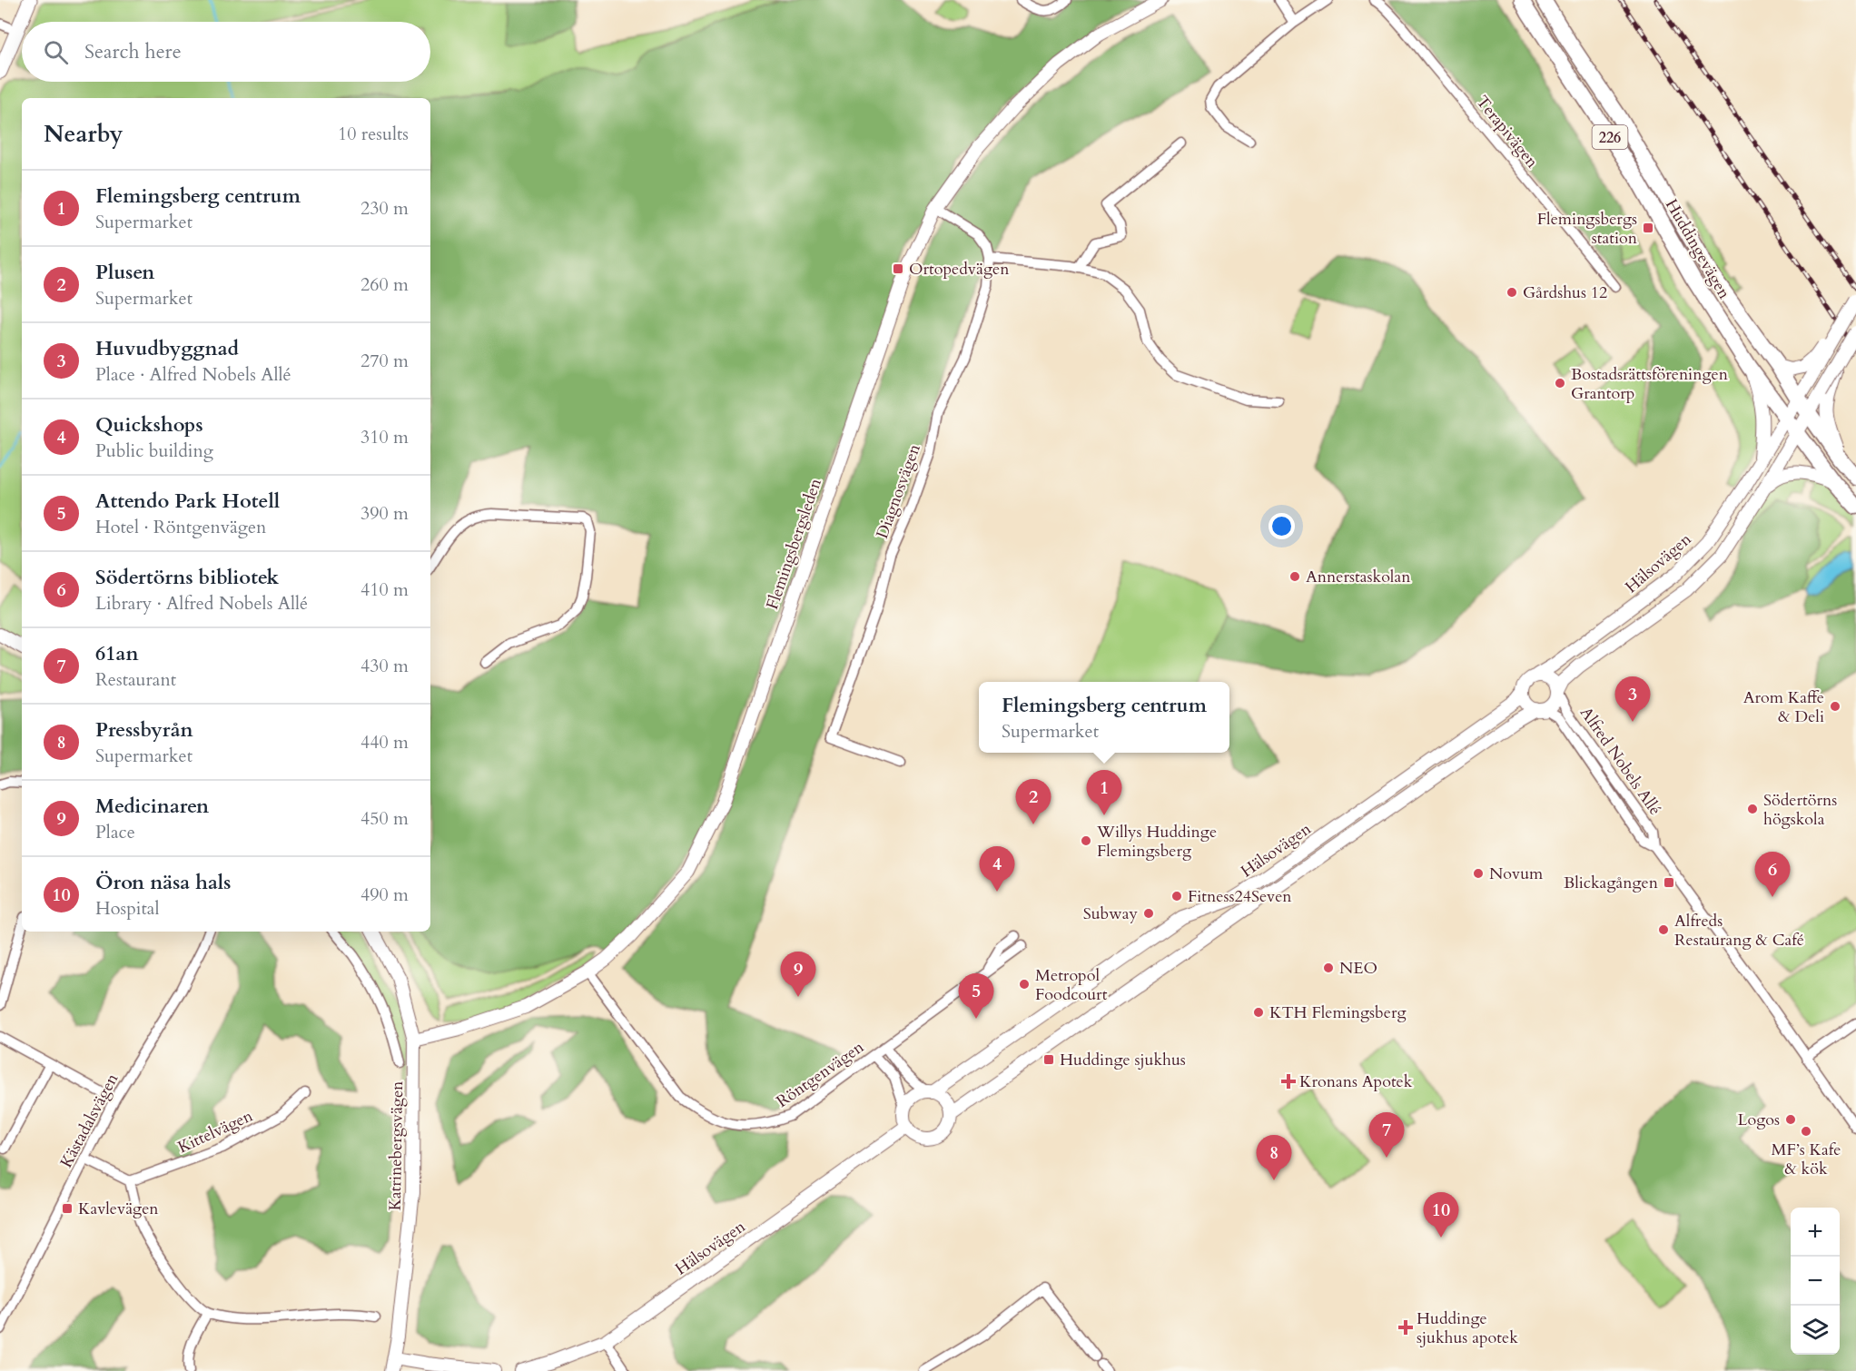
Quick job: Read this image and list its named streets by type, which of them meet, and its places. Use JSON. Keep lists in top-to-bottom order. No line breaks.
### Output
{"streets":{"main road":["226","Huddingevägen"],"street":["Terapivägen","Diagnosvägen","Flemingsbergsleden","Hälsovägen","Alfred Nobels Allé","Röntgenvägen","Kästadalsvägen","Kittelvägen","Katrinebergsvägen"]},"crossings":[["Huddingevägen","Hälsovägen"],["Flemingsbergsleden","Röntgenvägen"],["Flemingsbergsleden","Katrinebergsvägen"],["Hälsovägen","Alfred Nobels Allé"]],"places":{"transit":["Flemingsbergs station","Ortopedvägen","Blickagången","Huddinge sjukhus","Kavlevägen"],"other":["Gårdshus 12","Bostadsrättsföreningen Grantorp","Annerstaskolan","Arom Kaffe & Deli","Södertörns högskola","Willys Huddinge Flemingsberg","Novum","Fitness24Seven","Subway","Alfreds Restaurang & Café","NEO","Metropol Foodcourt","KTH Flemingsberg","Logos","MF’s Kafe & kök"],"health":["Kronans Apotek","Huddinge sjukhus apotek"]},"page":{"search":"Search here","heading":["Nearby","10 results"],"list":[{"mark":"1","name":"Flemingsberg centrum","note":"Supermarket","value":"230 m"},{"mark":"2","name":"Plusen","note":"Supermarket","value":"260 m"},{"mark":"3","name":"Huvudbyggnad","note":"Place · Alfred Nobels Allé","value":"270 m"},{"mark":"4","name":"Quickshops","note":"Public building","value":"310 m"},{"mark":"5","name":"Attendo Park Hotell","note":"Hotel · Röntgenvägen","value":"390 m"},{"mark":"6","name":"Södertörns bibliotek","note":"Library · Alfred Nobels Allé","value":"410 m"},{"mark":"7","name":"61an","note":"Restaurant","value":"430 m"},{"mark":"8","name":"Pressbyrån","note":"Supermarket","value":"440 m"},{"mark":"9","name":"Medicinaren","note":"Place","value":"450 m"},{"mark":"10","name":"Öron näsa hals","note":"Hospital","value":"490 m"}],"pins":["3","1","2","4","6","9","5","7","8","10"],"popup":["Flemingsberg centrum","Supermarket"],"map_buttons":["+","−"]}}
